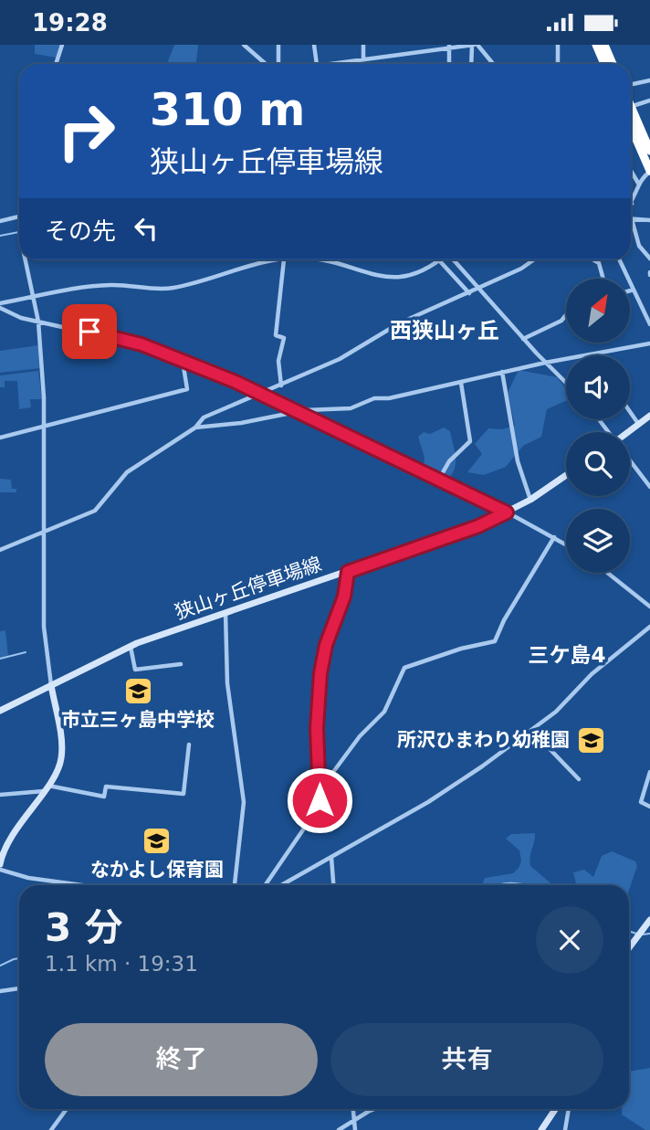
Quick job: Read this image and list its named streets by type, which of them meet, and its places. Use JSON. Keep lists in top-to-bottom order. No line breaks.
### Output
{"streets":{"main road":["狭山ヶ丘停車場線"]},"districts":["西狭山ヶ丘","三ケ島4"],"places":{"school or university":["市立三ヶ島中学校","所沢ひまわり幼稚園","なかよし保育園"]},"north":"top right","page":{"status":"19:28","turn":["310 m","狭山ヶ丘停車場線"],"then":"その先","heading":["3 分","1.1 km · 19:31"],"buttons":["終了","共有"]}}
